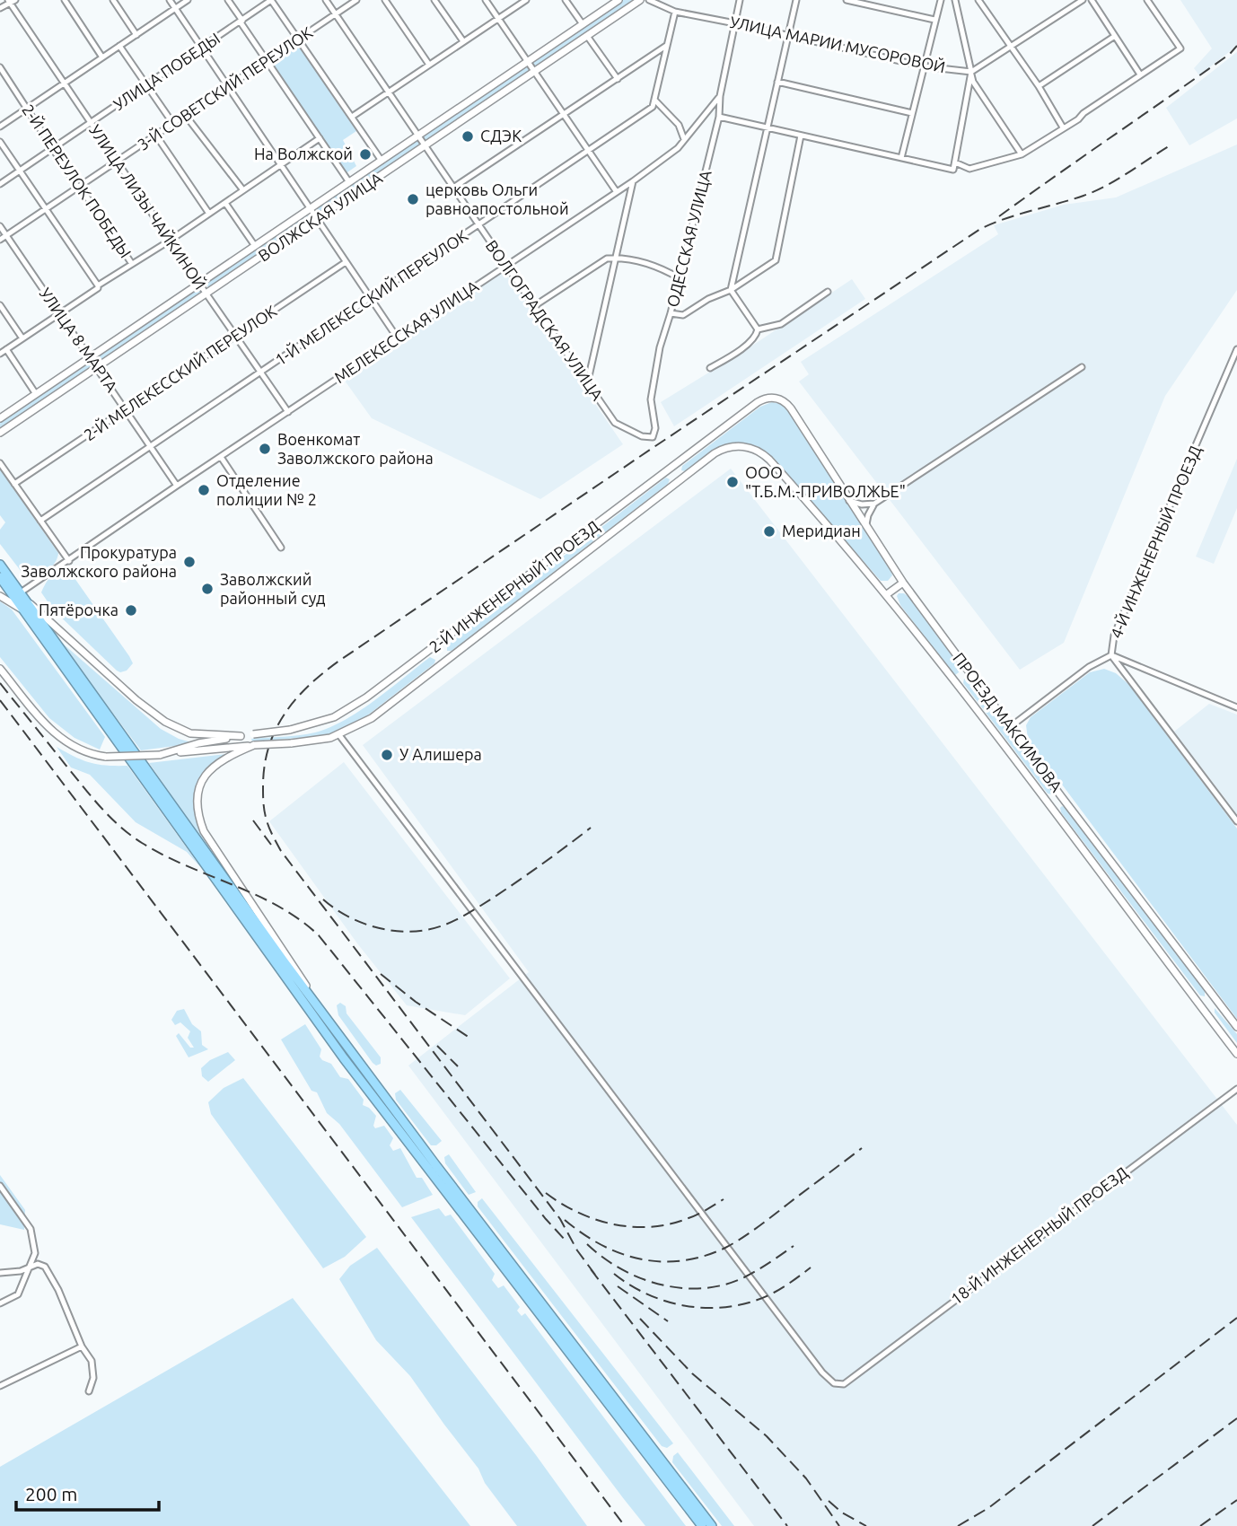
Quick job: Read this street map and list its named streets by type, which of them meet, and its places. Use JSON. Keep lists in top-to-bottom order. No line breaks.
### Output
{"streets":{"main road":["ВОЛЖСКАЯ УЛИЦА","2-Й ИНЖЕНЕРНЫЙ ПРОЕЗД","ПРОЕЗД МАКСИМОВА"],"street":["УЛИЦА МАРИИ МУСОРОВОЙ","УЛИЦА ПОБЕДЫ","3-Й СОВЕТСКИЙ ПЕРЕУЛОК","2-Й ПЕРЕУЛОК ПОБЕДЫ","УЛИЦА ЛИЗЫ ЧАЙКИНОЙ","ОДЕССКАЯ УЛИЦА","1-Й МЕЛЕКЕССКИЙ ПЕРЕУЛОК","ВОЛГОГРАДСКАЯ УЛИЦА","МЕЛЕКЕССКАЯ УЛИЦА","УЛИЦА 8 МАРТА","2-Й МЕЛЕКЕССКИЙ ПЕРЕУЛОК","4-Й ИНЖЕНЕРНЫЙ ПРОЕЗД","18-Й ИНЖЕНЕРНЫЙ ПРОЕЗД"]},"crossings":[["УЛИЦА МАРИИ МУСОРОВОЙ","ОДЕССКАЯ УЛИЦА"],["УЛИЦА ПОБЕДЫ","2-Й ПЕРЕУЛОК ПОБЕДЫ"],["УЛИЦА ПОБЕДЫ","УЛИЦА ЛИЗЫ ЧАЙКИНОЙ"],["3-Й СОВЕТСКИЙ ПЕРЕУЛОК","2-Й ПЕРЕУЛОК ПОБЕДЫ"],["3-Й СОВЕТСКИЙ ПЕРЕУЛОК","УЛИЦА ЛИЗЫ ЧАЙКИНОЙ"],["3-Й СОВЕТСКИЙ ПЕРЕУЛОК","ВОЛГОГРАДСКАЯ УЛИЦА"],["3-Й СОВЕТСКИЙ ПЕРЕУЛОК","УЛИЦА 8 МАРТА"],["УЛИЦА ЛИЗЫ ЧАЙКИНОЙ","ВОЛЖСКАЯ УЛИЦА"],["УЛИЦА ЛИЗЫ ЧАЙКИНОЙ","1-Й МЕЛЕКЕССКИЙ ПЕРЕУЛОК"],["УЛИЦА ЛИЗЫ ЧАЙКИНОЙ","МЕЛЕКЕССКАЯ УЛИЦА"],["УЛИЦА ЛИЗЫ ЧАЙКИНОЙ","2-Й МЕЛЕКЕССКИЙ ПЕРЕУЛОК"],["ВОЛЖСКАЯ УЛИЦА","ВОЛГОГРАДСКАЯ УЛИЦА"],["ВОЛЖСКАЯ УЛИЦА","УЛИЦА 8 МАРТА"],["ОДЕССКАЯ УЛИЦА","ВОЛГОГРАДСКАЯ УЛИЦА"],["ОДЕССКАЯ УЛИЦА","МЕЛЕКЕССКАЯ УЛИЦА"],["1-Й МЕЛЕКЕССКИЙ ПЕРЕУЛОК","ВОЛГОГРАДСКАЯ УЛИЦА"],["1-Й МЕЛЕКЕССКИЙ ПЕРЕУЛОК","УЛИЦА 8 МАРТА"],["ВОЛГОГРАДСКАЯ УЛИЦА","МЕЛЕКЕССКАЯ УЛИЦА"],["МЕЛЕКЕССКАЯ УЛИЦА","УЛИЦА 8 МАРТА"],["УЛИЦА 8 МАРТА","2-Й МЕЛЕКЕССКИЙ ПЕРЕУЛОК"],["4-Й ИНЖЕНЕРНЫЙ ПРОЕЗД","ПРОЕЗД МАКСИМОВА"],["2-Й ИНЖЕНЕРНЫЙ ПРОЕЗД","ПРОЕЗД МАКСИМОВА"],["2-Й ИНЖЕНЕРНЫЙ ПРОЕЗД","18-Й ИНЖЕНЕРНЫЙ ПРОЕЗД"]],"places":["СДЭК","На Волжской","церковь Ольги равноапостольной","Военкомат Заволжского района","ООО \"Т.Б.М.-ПРИВОЛЖЬЕ\"","Отделение полиции № 2","Меридиан","Прокуратура Заволжского района","Заволжский районный суд","Пятёрочка","У Алишера"],"scale_bar":"200 m"}
